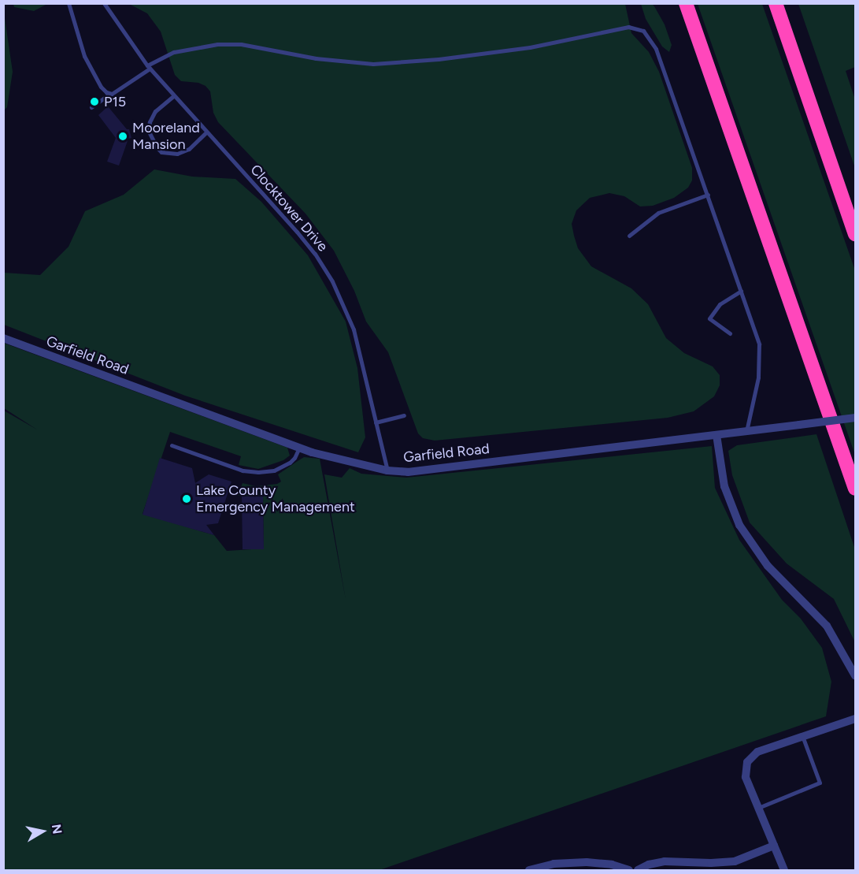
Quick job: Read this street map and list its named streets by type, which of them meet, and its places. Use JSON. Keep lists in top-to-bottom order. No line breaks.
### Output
{"streets":{"street":["Garfield Road"],"lane":["Clocktower Drive"]},"crossings":[["Clocktower Drive","Garfield Road"]],"places":["P15","Mooreland Mansion","Lake County Emergency Management"],"north":"right"}
